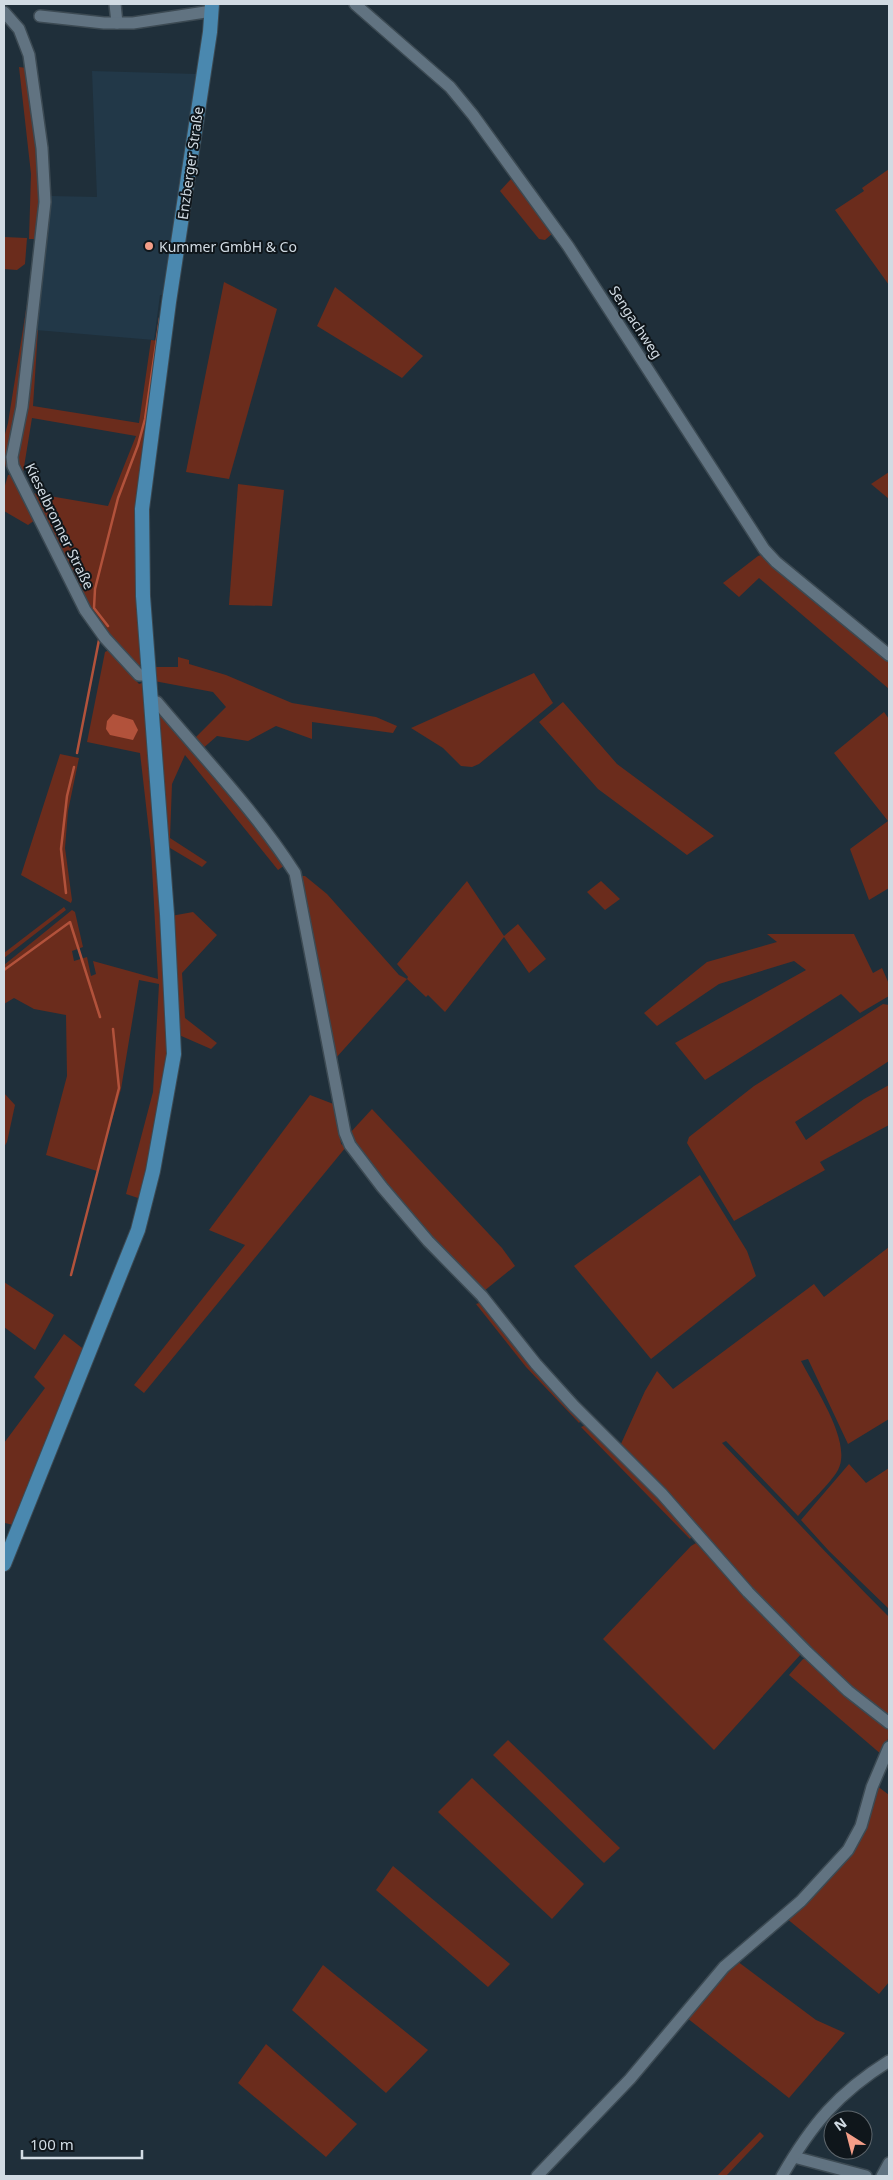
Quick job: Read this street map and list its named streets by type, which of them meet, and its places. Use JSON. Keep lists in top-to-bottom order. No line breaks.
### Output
{"streets":{"main road":["Enzberger Straße"],"street":["Sengachweg","Kieselbronner Straße"]},"crossings":[["Enzberger Straße","Kieselbronner Straße"]],"places":["Kummer GmbH & Co"],"scale_bar":"100 m","north":"top left"}
